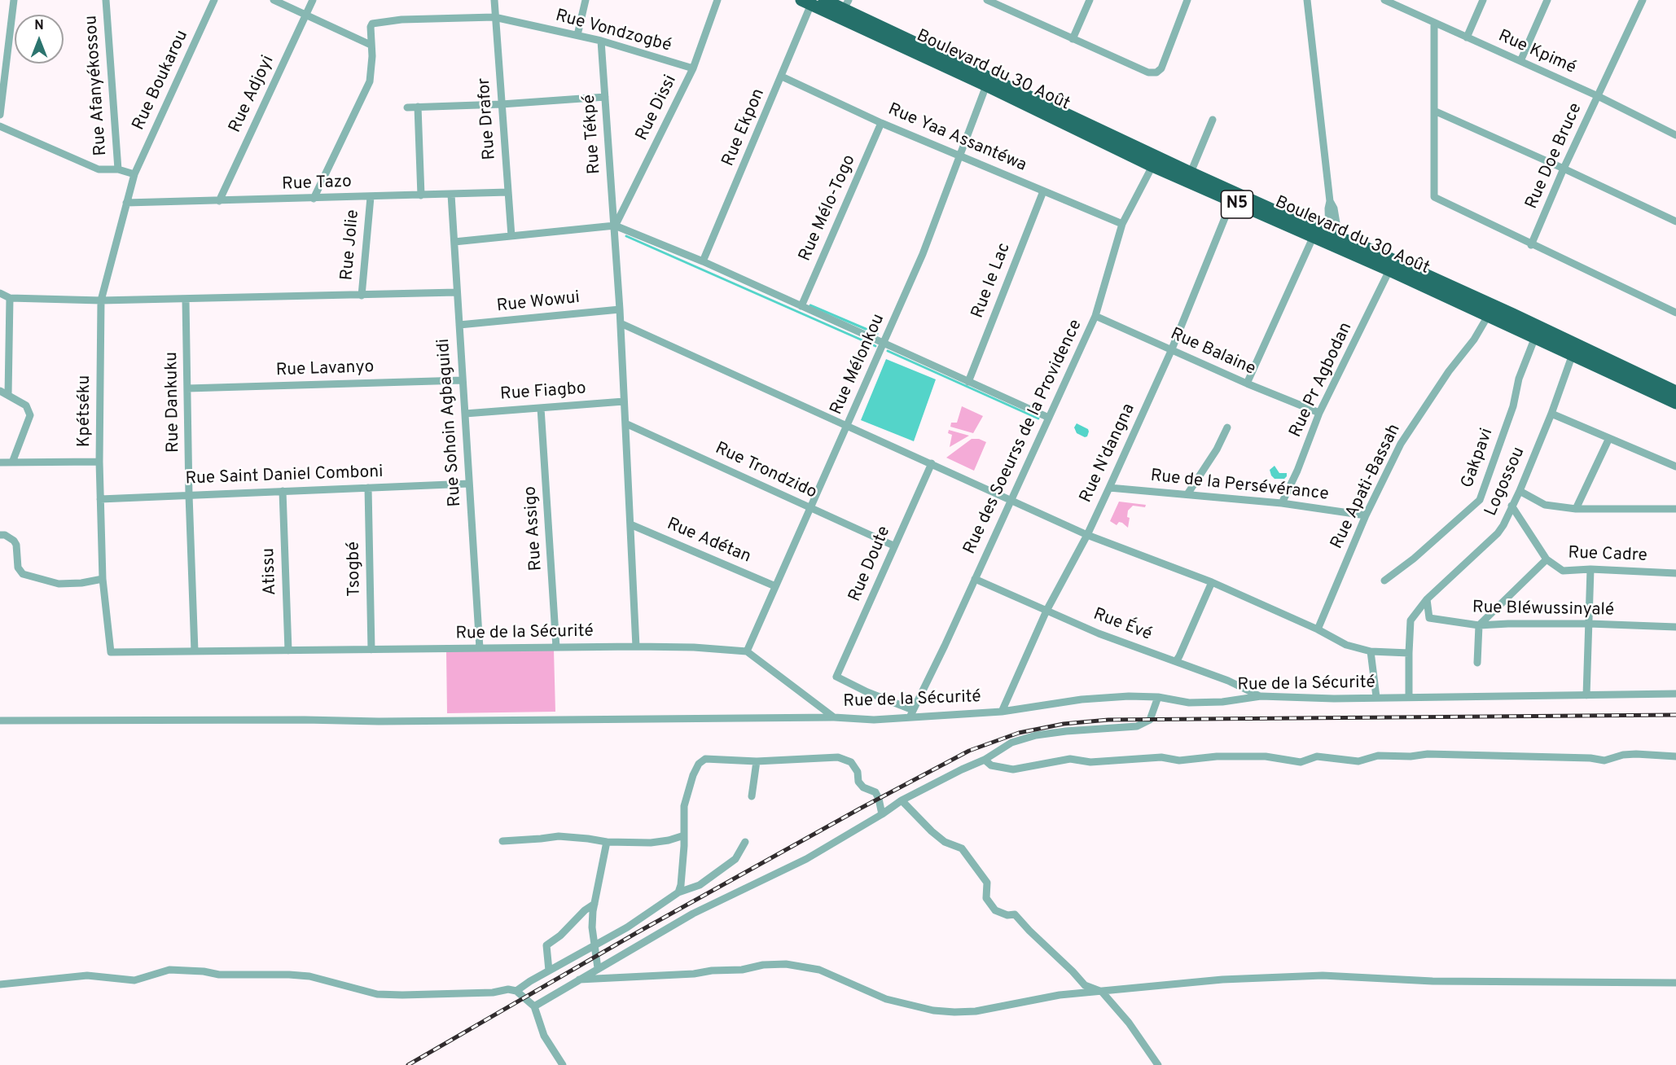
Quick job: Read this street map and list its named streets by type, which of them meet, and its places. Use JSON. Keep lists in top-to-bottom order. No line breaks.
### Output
{"streets":{"highway":["Boulevard du 30 Août","N5"],"street":["Rue Vondzogbé","Rue Kpimé","Rue Boukarou","Rue Afanyékossou","Rue Adjoyi","Rue Dissi","Rue Drafor","Rue Ekpon","Rue Tékpé","Rue Yaa Assantéwa","Rue Doe Bruce","Rue Tazo","Rue Mélo-Togo","Rue Jolie","Rue le Lac","Rue Wowui","Rue Balaine","Rue Mélonkou","Rue Lavanyo","Rue Pr Agbodan","Rue Fiagbo","Rue Dankuku","Kpétséku","Rue Sohoin Agbaguidi","Rue des Soeurss de la Providence","Rue N'dangna","Gakpavi","Rue Trondzido","Rue Saint Daniel Comboni","Logossou","Rue de la Persévérance","Rue Apati-Bassah","Rue Assigo","Rue Adétan","Rue Cadre","Rue Doute","Tsogbé","Atissu","Rue Bléwussinyalé","Rue Évé","Rue de la Sécurité"]},"crossings":[["Rue Vondzogbé","Rue Dissi"],["Rue Vondzogbé","Rue Drafor"],["Rue Vondzogbé","Rue Tékpé"],["Rue Kpimé","Rue Doe Bruce"],["Boulevard du 30 Août","Rue Ekpon"],["Boulevard du 30 Août","Rue Mélonkou"],["Boulevard du 30 Août","Rue Pr Agbodan"],["Boulevard du 30 Août","Rue des Soeurss de la Providence"],["Boulevard du 30 Août","Rue N'dangna"],["Boulevard du 30 Août","Gakpavi"],["Boulevard du 30 Août","Logossou"],["Boulevard du 30 Août","Rue Apati-Bassah"],["Rue Boukarou","Kpétséku"],["Rue Adjoyi","Rue Tazo"],["Rue Dissi","Rue Tékpé"],["Rue Drafor","Rue Tazo"],["Rue Ekpon","Rue Yaa Assantéwa"],["Rue Tékpé","Rue Wowui"],["Rue Tékpé","Rue Fiagbo"],["Rue Tékpé","Rue Trondzido"],["Rue Tékpé","Rue Adétan"],["Rue Tékpé","Rue de la Sécurité"],["Rue Yaa Assantéwa","Rue Mélo-Togo"],["Rue Yaa Assantéwa","Rue le Lac"],["Rue Yaa Assantéwa","Rue Mélonkou"],["Rue Yaa Assantéwa","Rue des Soeurss de la Providence"],["Rue Tazo","Rue Jolie"],["Rue Tazo","Kpétséku"],["Rue Tazo","Rue Sohoin Agbaguidi"],["Rue Wowui","Rue Sohoin Agbaguidi"],["Rue Balaine","Rue Pr Agbodan"],["Rue Balaine","Rue des Soeurss de la Providence"],["Rue Balaine","Rue N'dangna"],["Rue Mélonkou","Rue Trondzido"],["Rue Mélonkou","Rue Adétan"],["Rue Mélonkou","Rue de la Sécurité"],["Rue Lavanyo","Rue Dankuku"],["Rue Lavanyo","Rue Sohoin Agbaguidi"],["Rue Pr Agbodan","Rue de la Persévérance"],["Rue Fiagbo","Rue Sohoin Agbaguidi"],["Rue Fiagbo","Rue Assigo"],["Rue Dankuku","Rue Saint Daniel Comboni"],["Rue Dankuku","Rue de la Sécurité"],["Kpétséku","Rue Saint Daniel Comboni"],["Kpétséku","Rue de la Sécurité"],["Rue Sohoin Agbaguidi","Rue Saint Daniel Comboni"],["Rue Sohoin Agbaguidi","Rue de la Sécurité"],["Rue des Soeurss de la Providence","Rue Doute"],["Rue des Soeurss de la Providence","Rue Évé"],["Rue des Soeurss de la Providence","Rue de la Sécurité"],["Rue N'dangna","Rue de la Persévérance"],["Rue N'dangna","Rue Évé"],["Rue N'dangna","Rue de la Sécurité"],["Rue Trondzido","Rue Doute"],["Rue Saint Daniel Comboni","Tsogbé"],["Rue Saint Daniel Comboni","Atissu"],["Logossou","Rue Cadre"],["Logossou","Rue Bléwussinyalé"],["Rue de la Persévérance","Rue Apati-Bassah"],["Rue Assigo","Rue de la Sécurité"],["Rue Doute","Rue de la Sécurité"],["Tsogbé","Rue de la Sécurité"],["Atissu","Rue de la Sécurité"],["Rue Évé","Rue de la Sécurité"]],"north":"top"}
